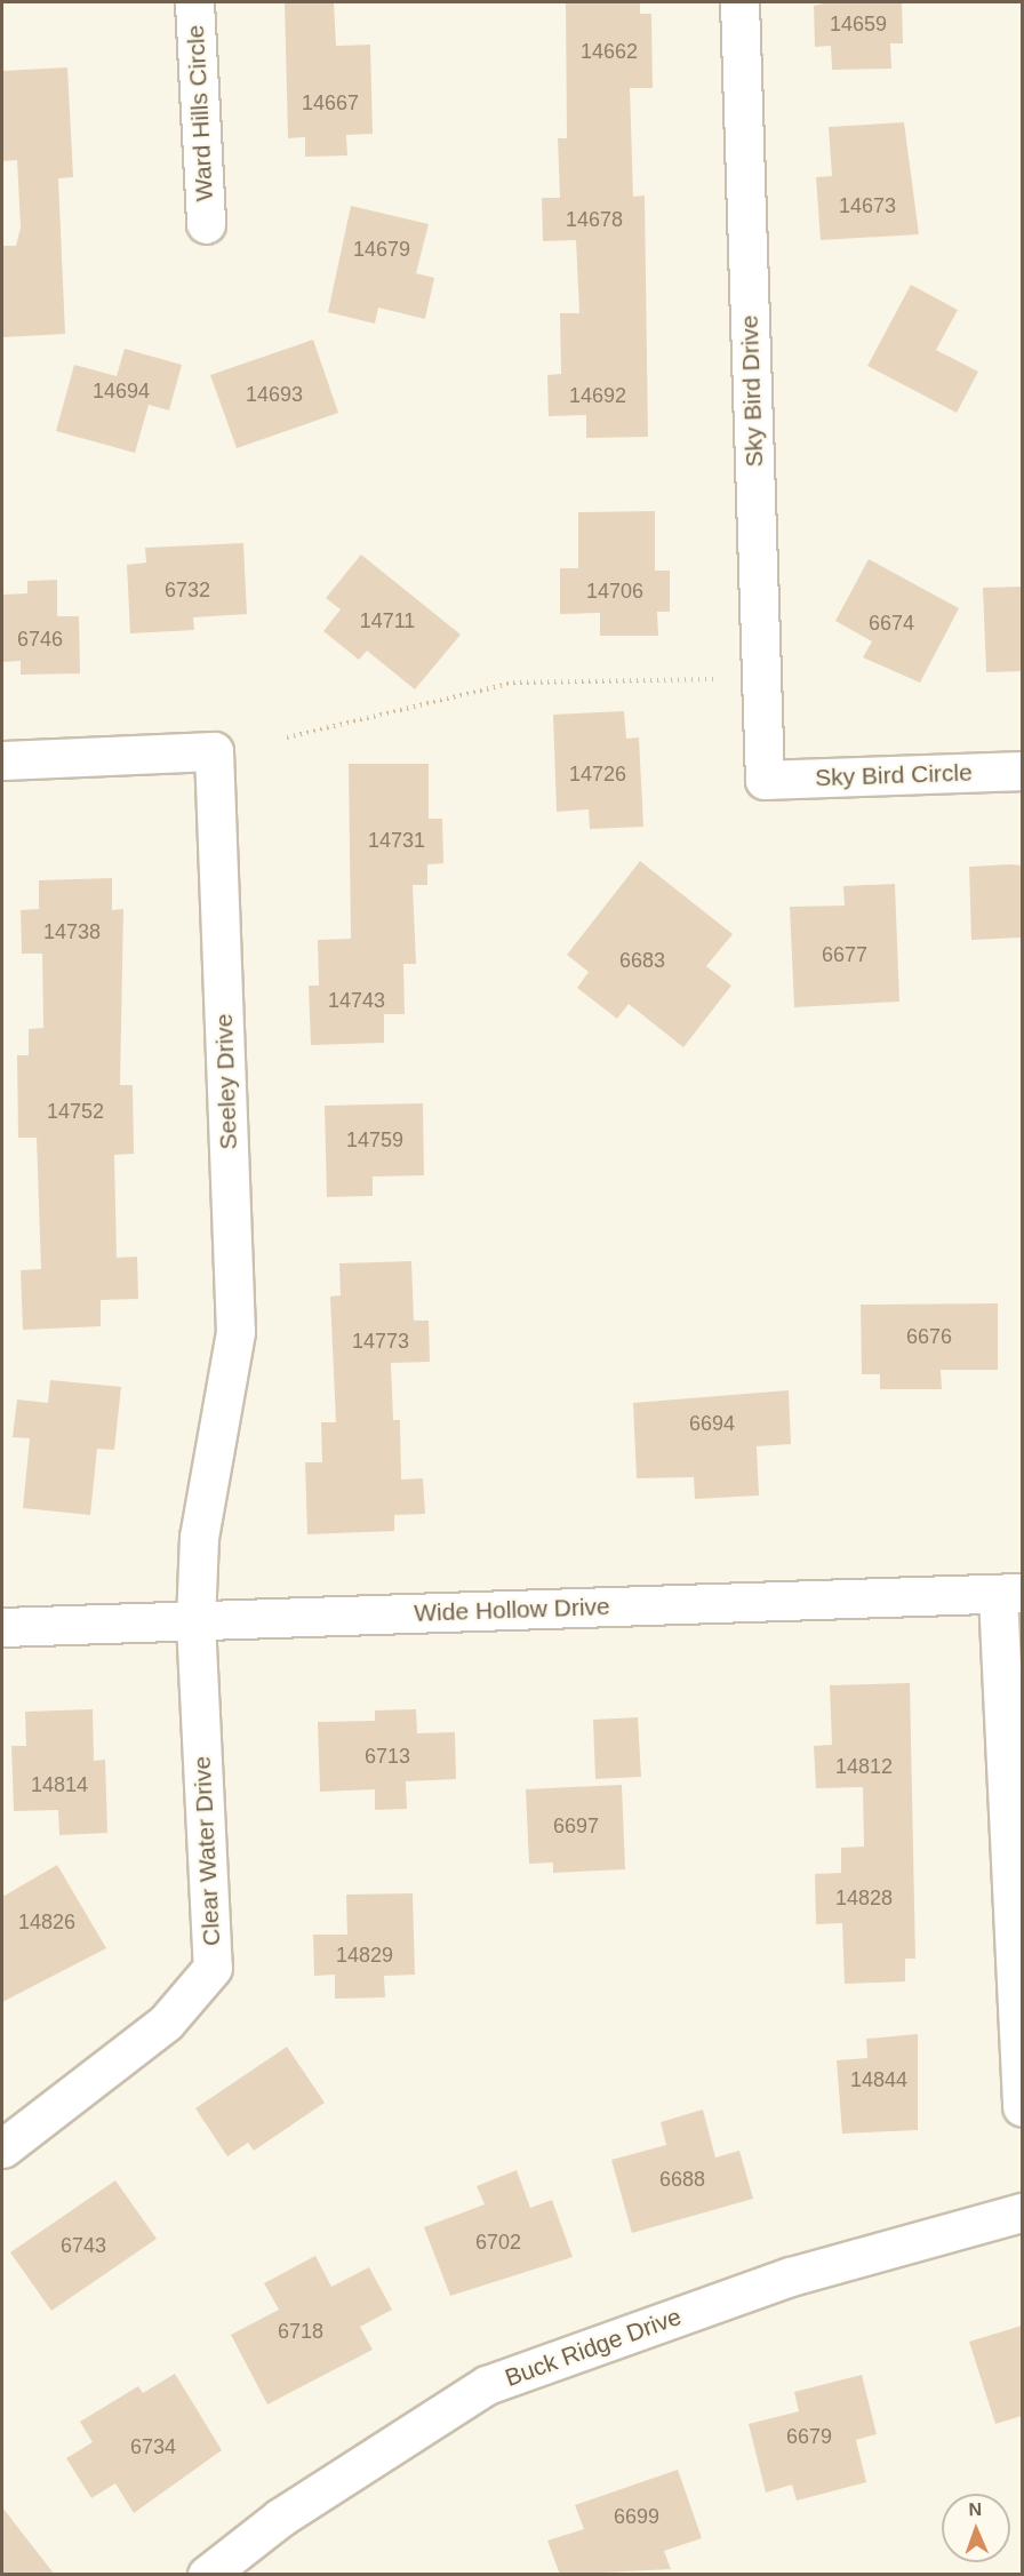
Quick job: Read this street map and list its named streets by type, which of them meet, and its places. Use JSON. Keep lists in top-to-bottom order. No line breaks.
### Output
{"streets":{"street":["Ward Hills Circle","Sky Bird Drive","Sky Bird Circle","Seeley Drive","Wide Hollow Drive","Clear Water Drive","Buck Ridge Drive"]},"crossings":[["Sky Bird Drive","Sky Bird Circle"],["Seeley Drive","Wide Hollow Drive"],["Seeley Drive","Clear Water Drive"],["Wide Hollow Drive","Clear Water Drive"]],"house_numbers":["14659","14662","14667","14673","14678","14679","14694","14693","14692","6732","14706","14711","6674","6746","14726","14731","14738","6677","6683","14743","14752","14759","6676","14773","6694","6713","14812","14814","6697","14828","14826","14829","14844","6688","6702","6743","6718","6679","6734","6699"],"north":"top"}
